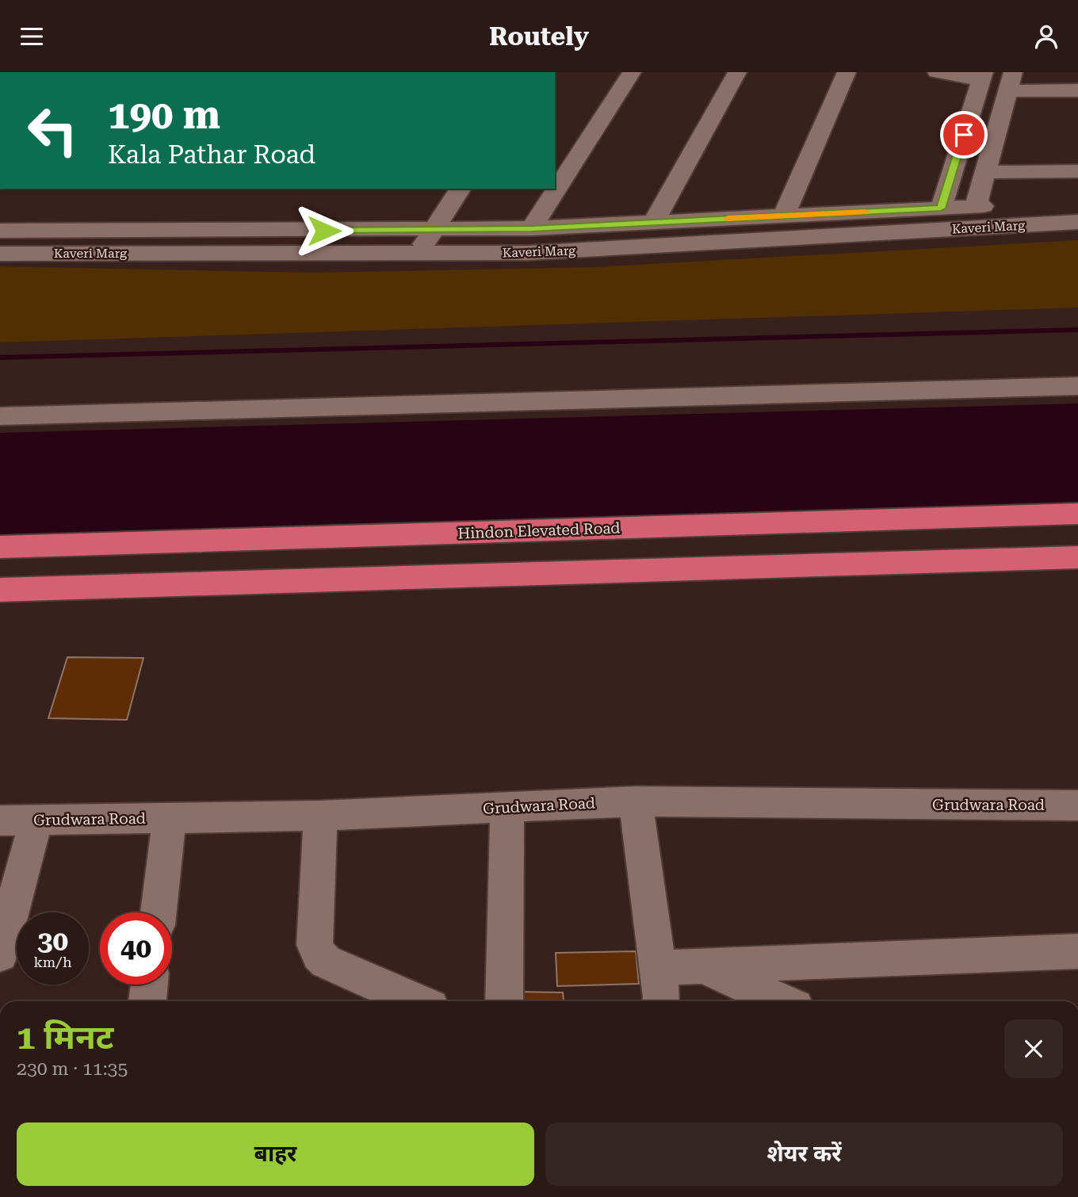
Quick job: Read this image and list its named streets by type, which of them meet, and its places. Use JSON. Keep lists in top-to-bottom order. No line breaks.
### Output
{"streets":{"highway":["Hindon Elevated Road"],"street":["Kaveri Marg","Grudwara Road"]},"page":{"header":"Routely","turn":["190 m","Kala Pathar Road"],"speed":"30 km/h","limit":"40","heading":["1 मिनट","230 m · 11:35"],"buttons":["बाहर","शेयर करें"]}}
